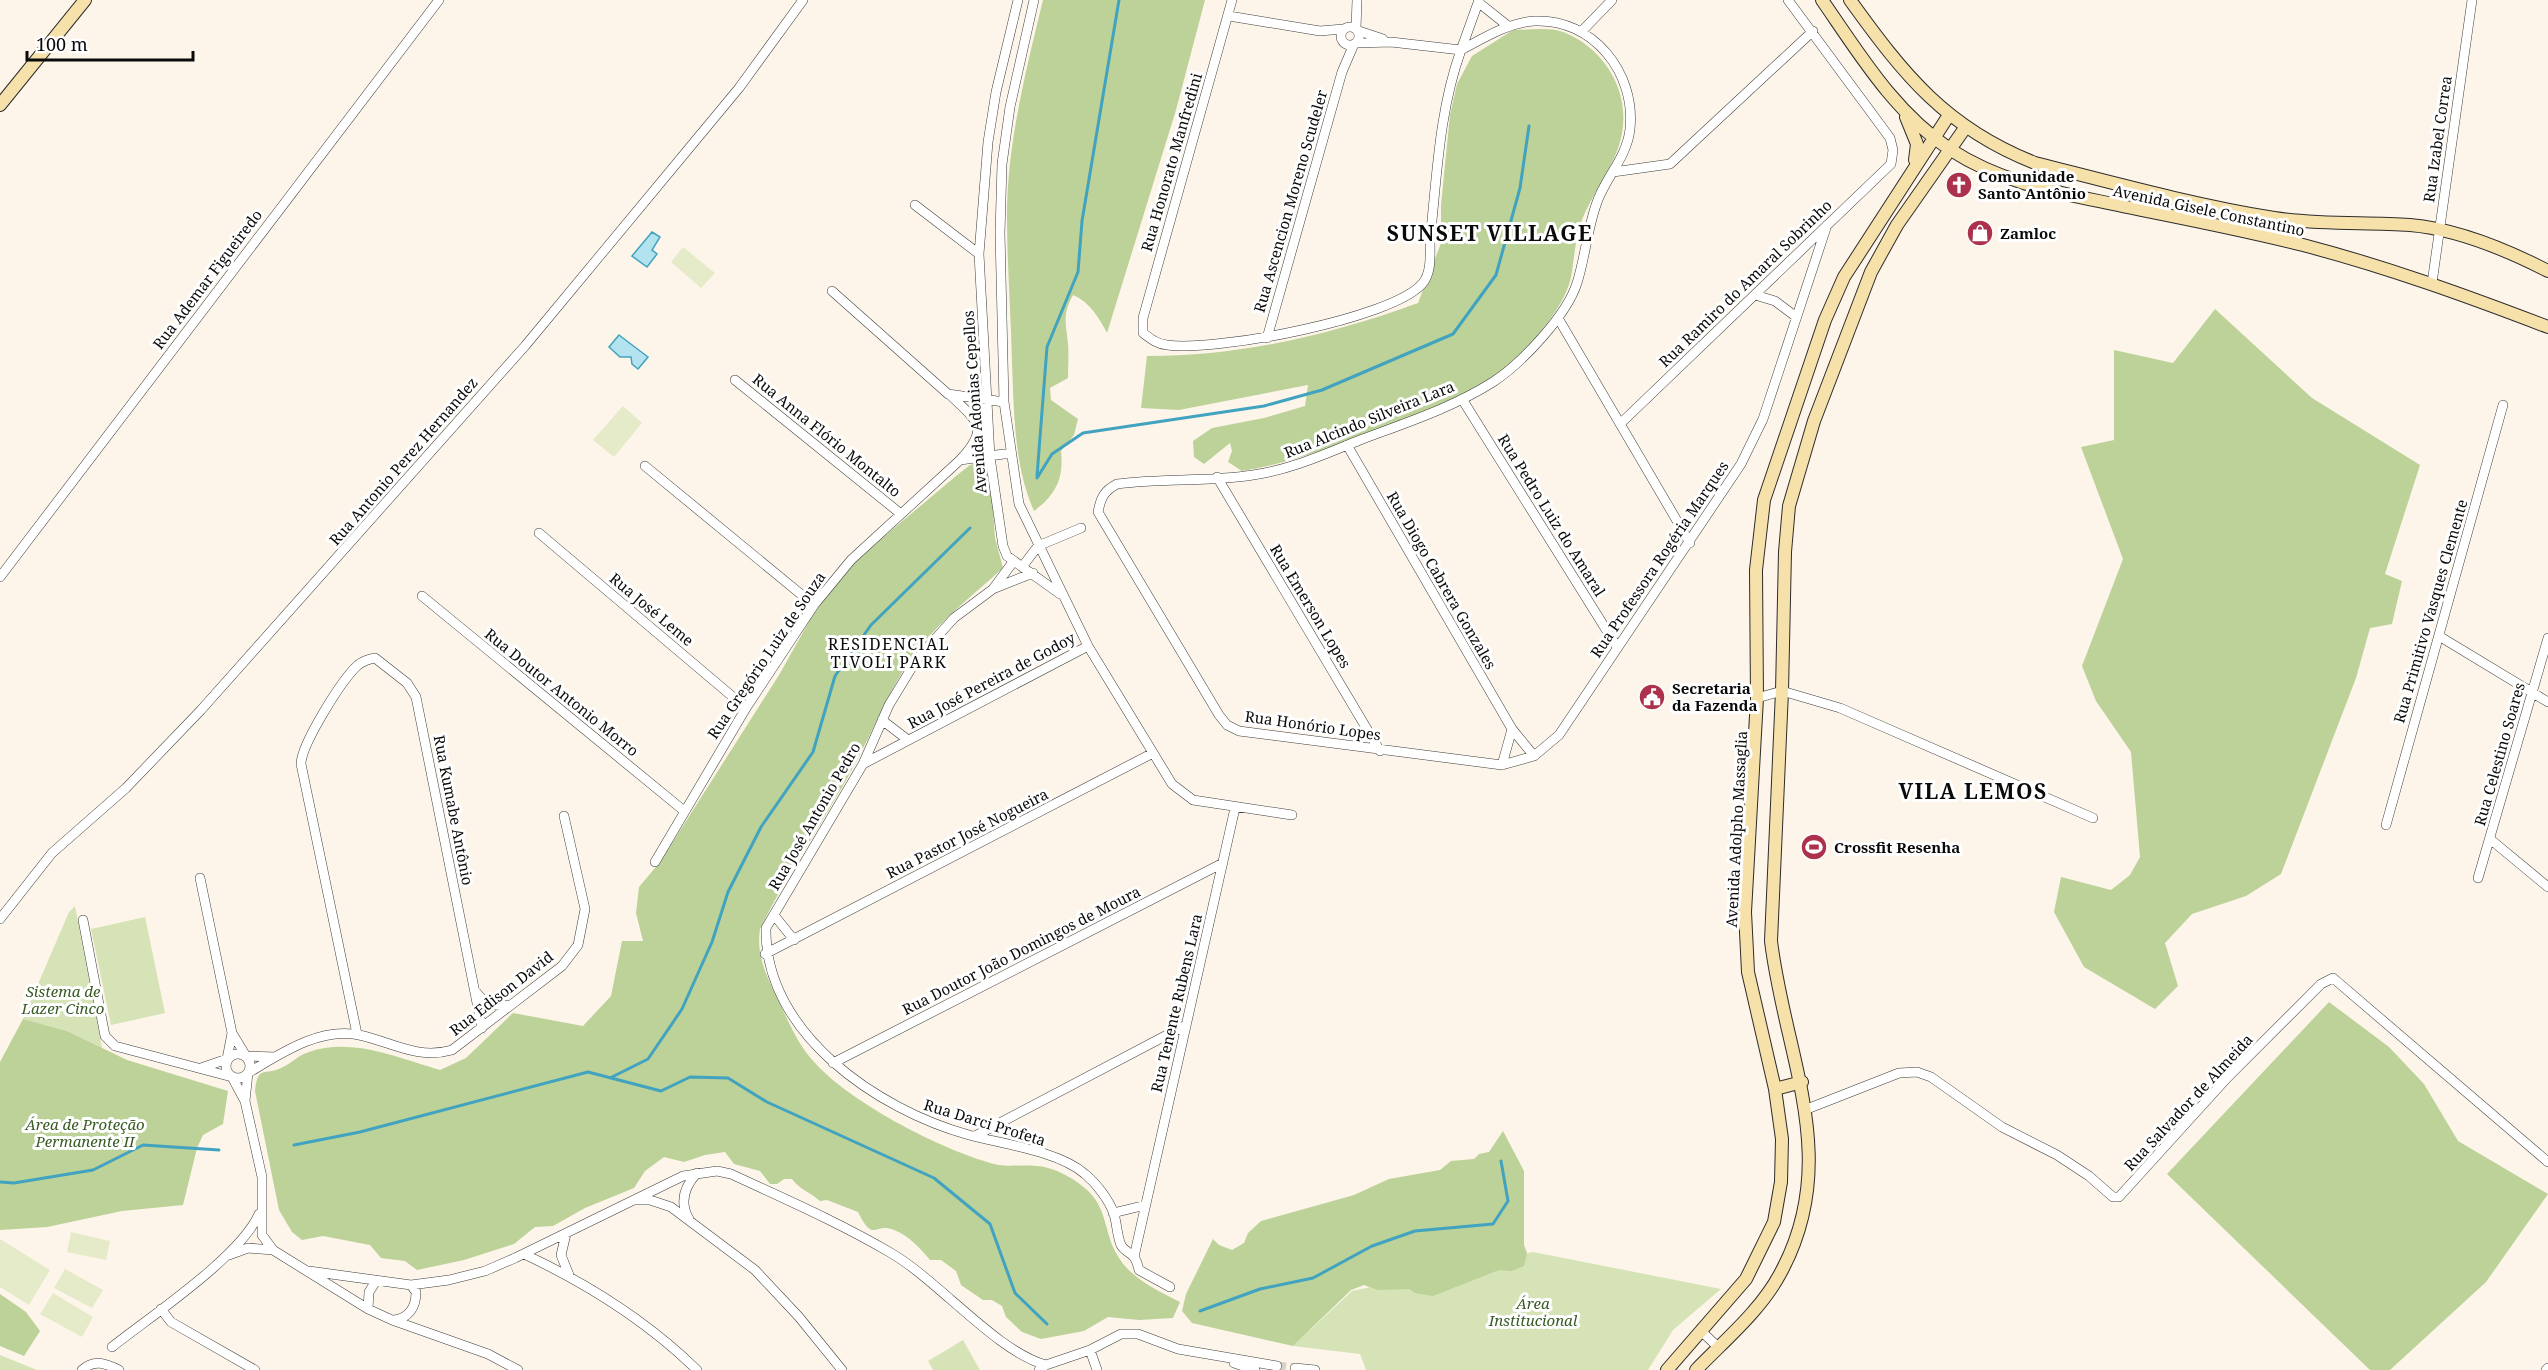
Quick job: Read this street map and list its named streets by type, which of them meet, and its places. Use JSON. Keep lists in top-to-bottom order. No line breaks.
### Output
{"streets":{"main road":["Avenida Gisele Constantino","Avenida Adolpho Massaglia"],"street":["Rua Izabel Correa","Rua Honorato Manfredini","Rua Ascencion Moreno Scudeler","Rua Ademar Figueiredo","Rua Ramiro do Amaral Sobrinho","Avenida Adonias Cepellos","Rua Alcindo Silveira Lara","Rua Anna Flório Montalto","Rua Antonio Perez Hernandez","Rua Pedro Luiz do Amaral","Rua Professora Rogéria Marques","Rua Diogo Cabrera Gonzales","Rua Emerson Lopes","Rua José Leme","Rua Primitivo Vasques Clemente","Rua Gregório Luiz de Souza","Rua José Pereira de Godoy","Rua Doutor Antonio Morro","Rua Honório Lopes","Rua Celestino Soares","Rua Kumabe Antônio","Rua José Antonio Pedro","Rua Pastor José Nogueira","Rua Doutor João Domingos de Moura","Rua Edison David","Rua Tenente Rubens Lara","Rua Salvador de Almeida","Rua Darci Profeta"]},"crossings":[["Rua Izabel Correa","Avenida Gisele Constantino"],["Rua Honorato Manfredini","Rua Ascencion Moreno Scudeler"],["Avenida Gisele Constantino","Avenida Adolpho Massaglia"],["Rua Ramiro do Amaral Sobrinho","Rua Professora Rogéria Marques"],["Avenida Adonias Cepellos","Rua José Pereira de Godoy"],["Avenida Adonias Cepellos","Rua José Antonio Pedro"],["Avenida Adonias Cepellos","Rua Pastor José Nogueira"],["Avenida Adonias Cepellos","Rua Tenente Rubens Lara"],["Rua Alcindo Silveira Lara","Rua Pedro Luiz do Amaral"],["Rua Alcindo Silveira Lara","Rua Diogo Cabrera Gonzales"],["Rua Alcindo Silveira Lara","Rua Emerson Lopes"],["Rua Alcindo Silveira Lara","Rua Honório Lopes"],["Rua Anna Flório Montalto","Rua Gregório Luiz de Souza"],["Rua Pedro Luiz do Amaral","Rua Professora Rogéria Marques"],["Rua Professora Rogéria Marques","Rua Diogo Cabrera Gonzales"],["Rua Professora Rogéria Marques","Rua Honório Lopes"],["Rua Diogo Cabrera Gonzales","Rua Honório Lopes"],["Rua Emerson Lopes","Rua Honório Lopes"],["Rua José Leme","Rua Gregório Luiz de Souza"],["Rua Gregório Luiz de Souza","Rua Doutor Antonio Morro"],["Rua José Pereira de Godoy","Rua José Antonio Pedro"],["Rua Kumabe Antônio","Rua Edison David"],["Rua José Antonio Pedro","Rua Pastor José Nogueira"],["Rua José Antonio Pedro","Rua Darci Profeta"],["Rua Pastor José Nogueira","Rua Darci Profeta"],["Rua Doutor João Domingos de Moura","Rua Tenente Rubens Lara"],["Rua Doutor João Domingos de Moura","Rua Darci Profeta"],["Rua Tenente Rubens Lara","Rua Darci Profeta"]],"districts":["SUNSET VILLAGE","RESIDENCIAL TIVOLI PARK","VILA LEMOS"],"parks":["Sistema de Lazer Cinco","Área de Proteção Permanente II","Área Institucional"],"places":{"church":["Comunidade Santo Antônio"],"shop":["Zamloc"],"public building":["Secretaria da Fazenda"],"sports":["Crossfit Resenha"]},"scale_bar":"100 m"}
